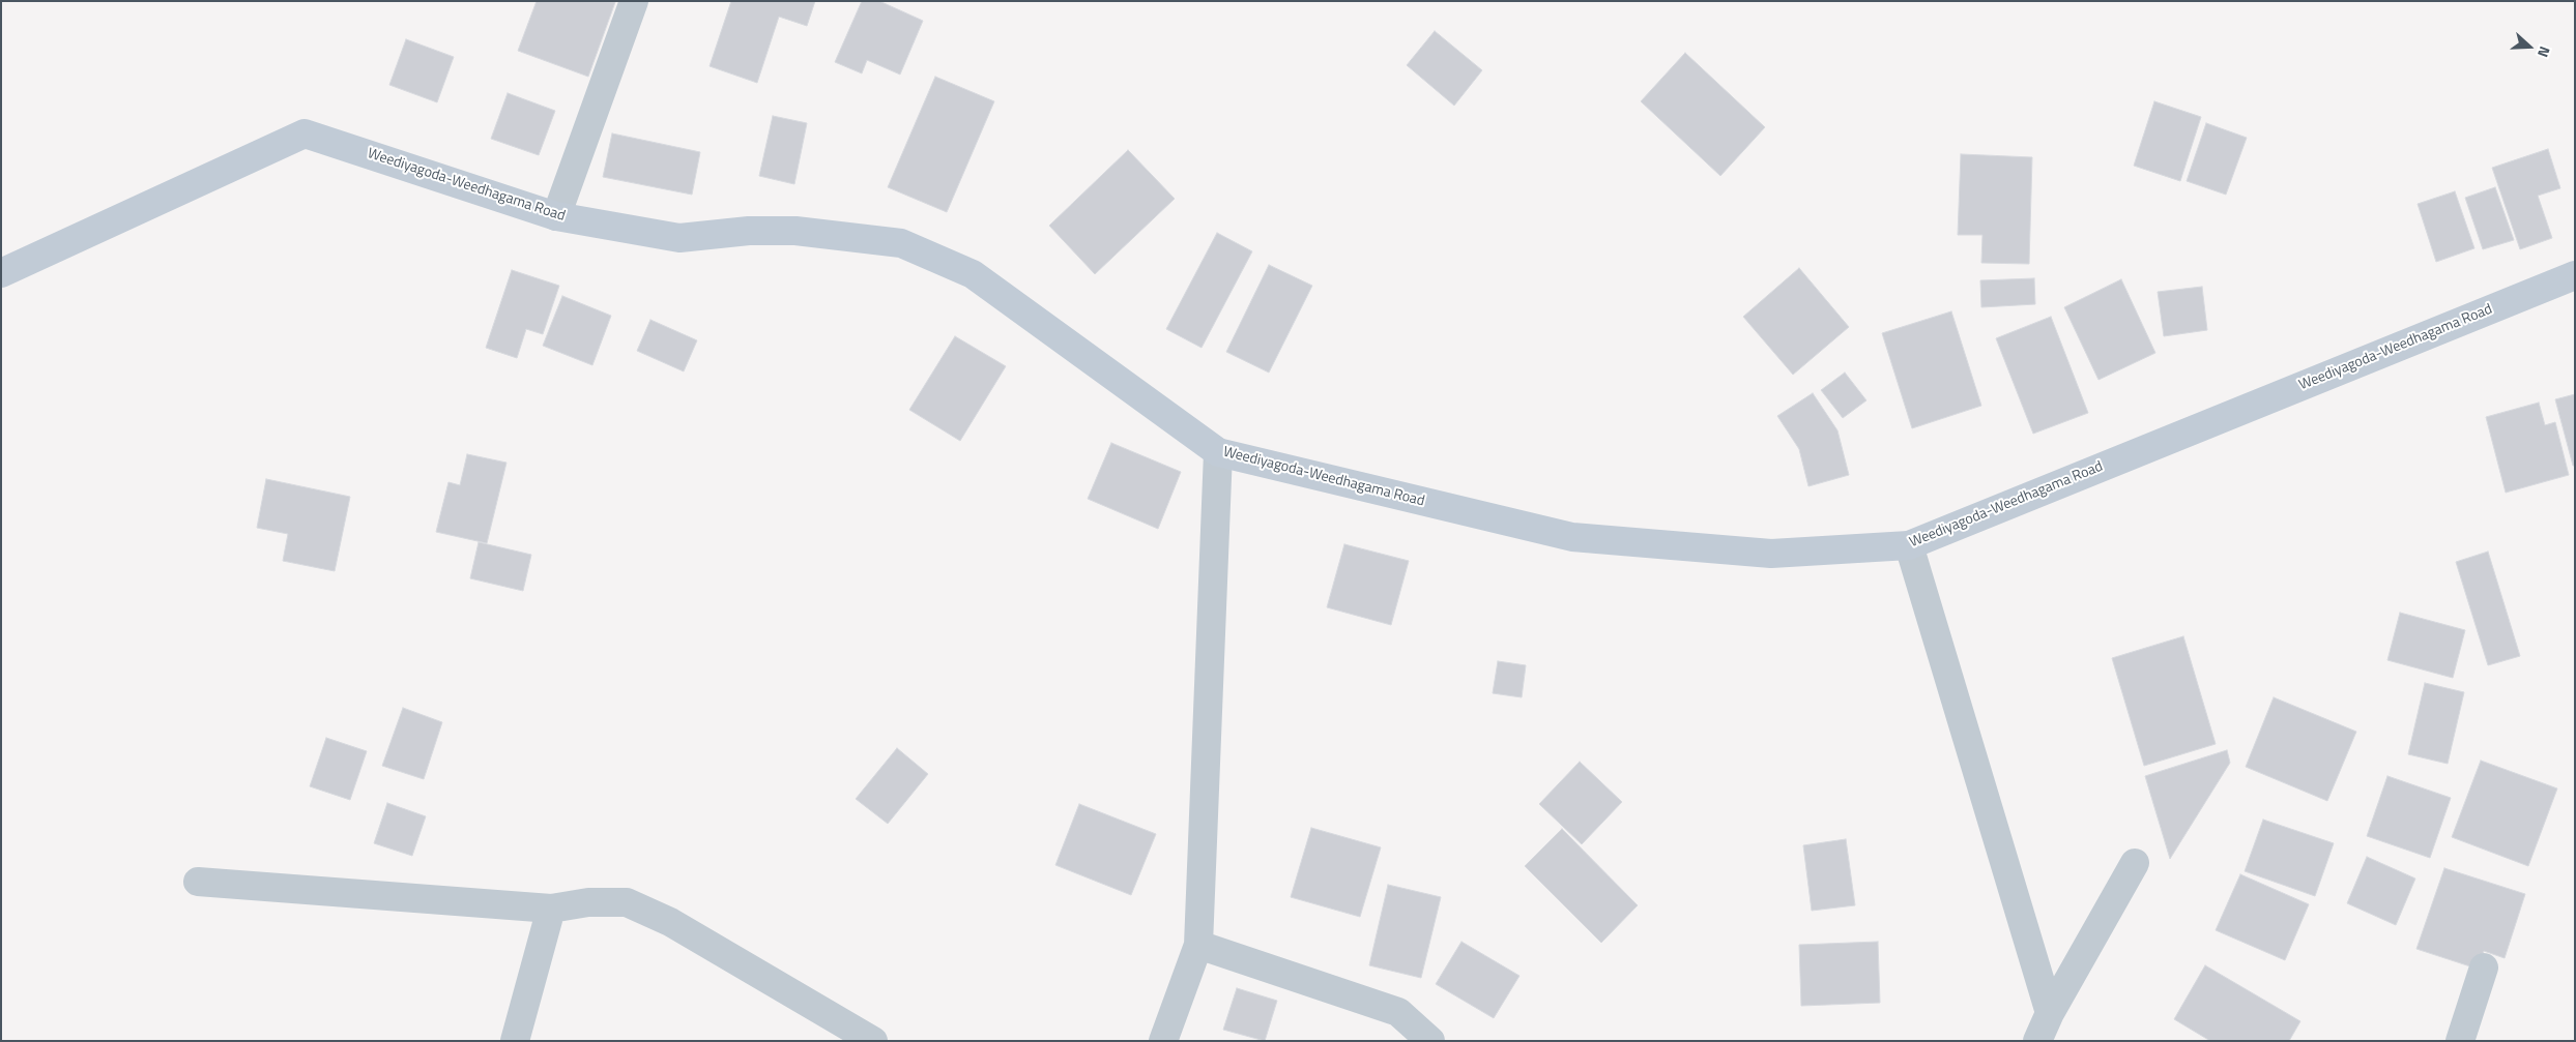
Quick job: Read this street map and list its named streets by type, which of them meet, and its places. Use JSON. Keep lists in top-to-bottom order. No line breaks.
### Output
{"streets":{"street":["Weediyagoda-Weedhagama Road"]},"north":"right"}
